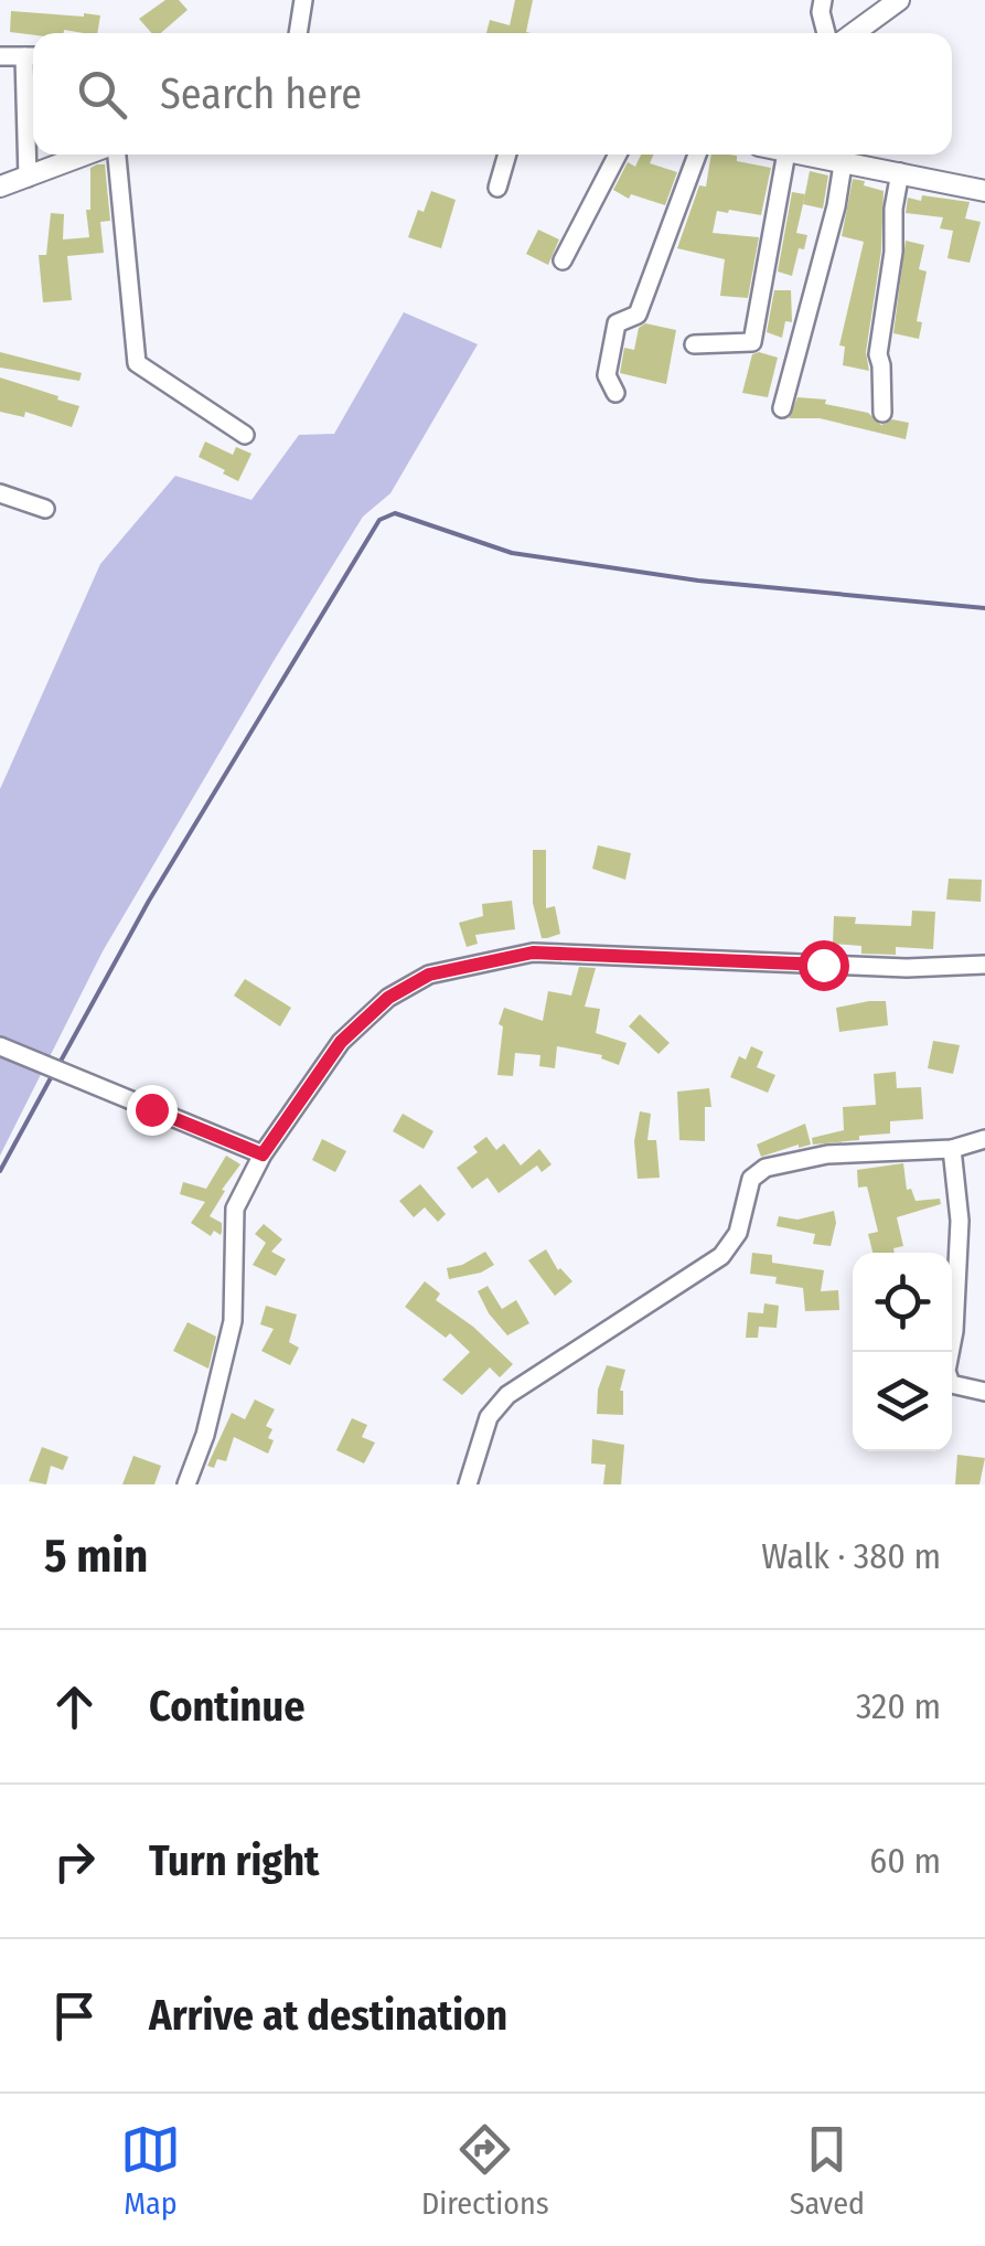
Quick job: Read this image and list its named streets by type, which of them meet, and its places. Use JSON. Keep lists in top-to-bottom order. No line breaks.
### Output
{"page":{"search":"Search here","heading":["5 min","Walk · 380 m"],"list":[["Continue","320 m"],["Turn right","60 m"],"Arrive at destination"],"nav":["Map","Directions","Saved"]}}
